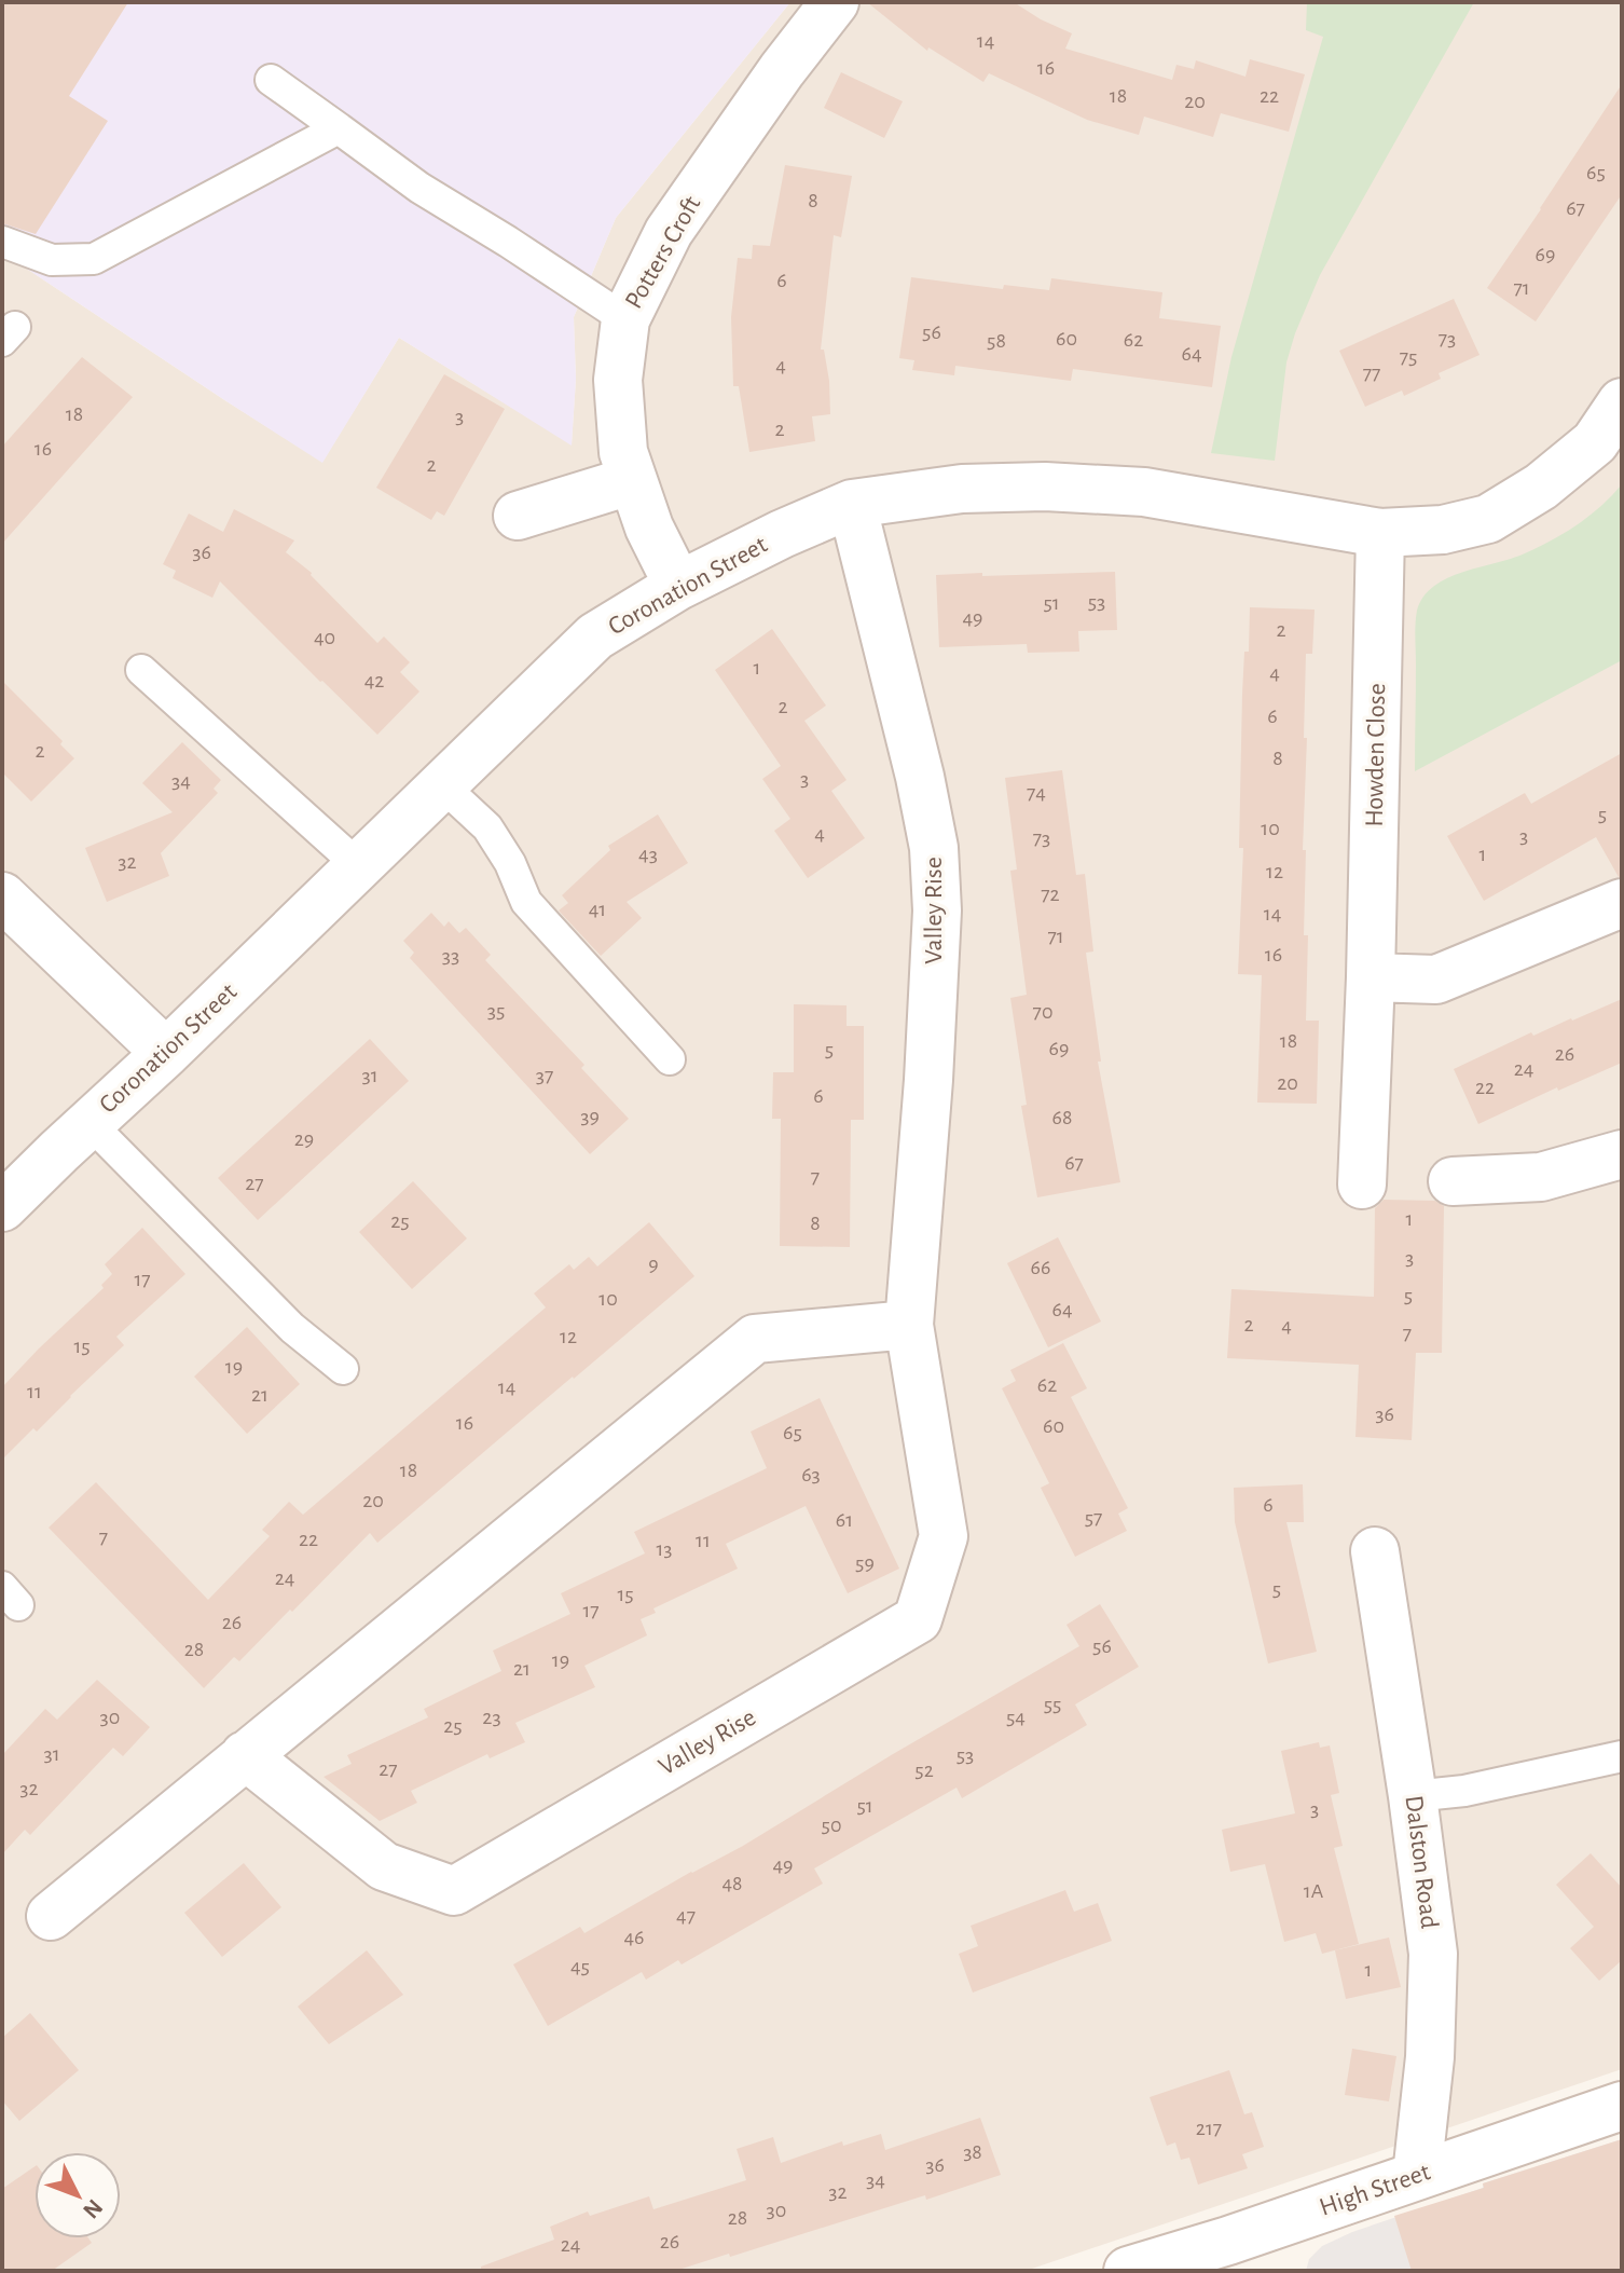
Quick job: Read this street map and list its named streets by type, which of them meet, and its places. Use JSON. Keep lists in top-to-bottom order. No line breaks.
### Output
{"streets":{"street":["Potters Croft","Coronation Street","Howden Close","Valley Rise","Dalston Road","High Street"]},"crossings":[["Potters Croft","Coronation Street"],["Coronation Street","Howden Close"],["Coronation Street","Valley Rise"],["Dalston Road","High Street"]],"house_numbers":["14","16","18","22","20","65","8","67","69","6","71","56","60","73","62","58","64","75","4","77","18","3","2","16","2","36","53","51","49","2","40","1","4","42","2","6","2","8","3","34","74","5","10","4","3","73","43","1","32","12","72","41","14","71","16","33","35","70","18","69","5","26","24","31","37","20","22","6","39","68","29","67","7","27","1","25","8","3","9","66","17","5","10","64","2","4","7","12","15","19","62","14","11","21","36","16","60","65","18","63","20","6","57","61","7","22","11","13","59","24","5","15","17","26","56","28","19","21","55","30","23","54","25","31","53","27","52","32","51","3","50","49","48","1A","47","46","45","1","217","38","36","34","32","30","28","26","24"],"north":"bottom right"}
